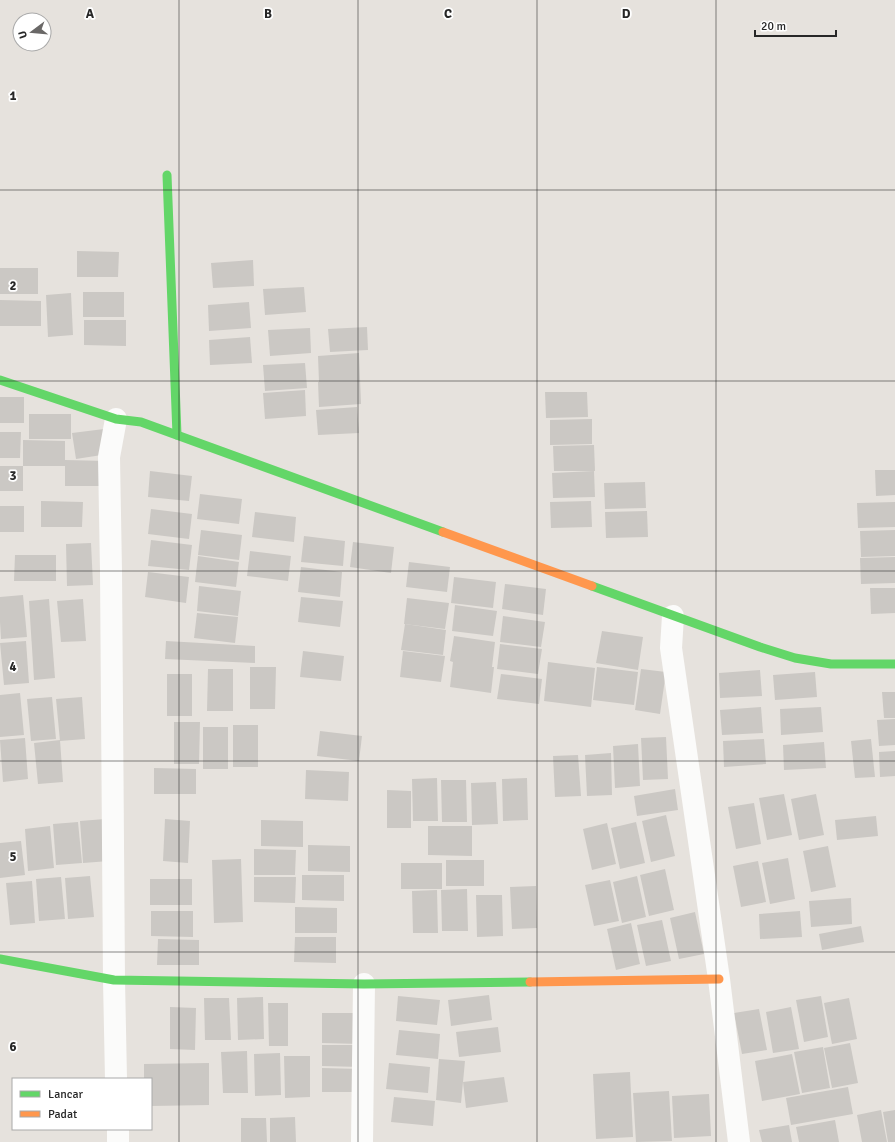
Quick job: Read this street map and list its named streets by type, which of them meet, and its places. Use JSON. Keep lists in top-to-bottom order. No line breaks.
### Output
{"legend":["Lancar","Padat"],"scale_bar":"20 m","north":"left","grid":{"columns":["A","B","C","D"],"rows":["1","2","3","4","5","6"]}}
